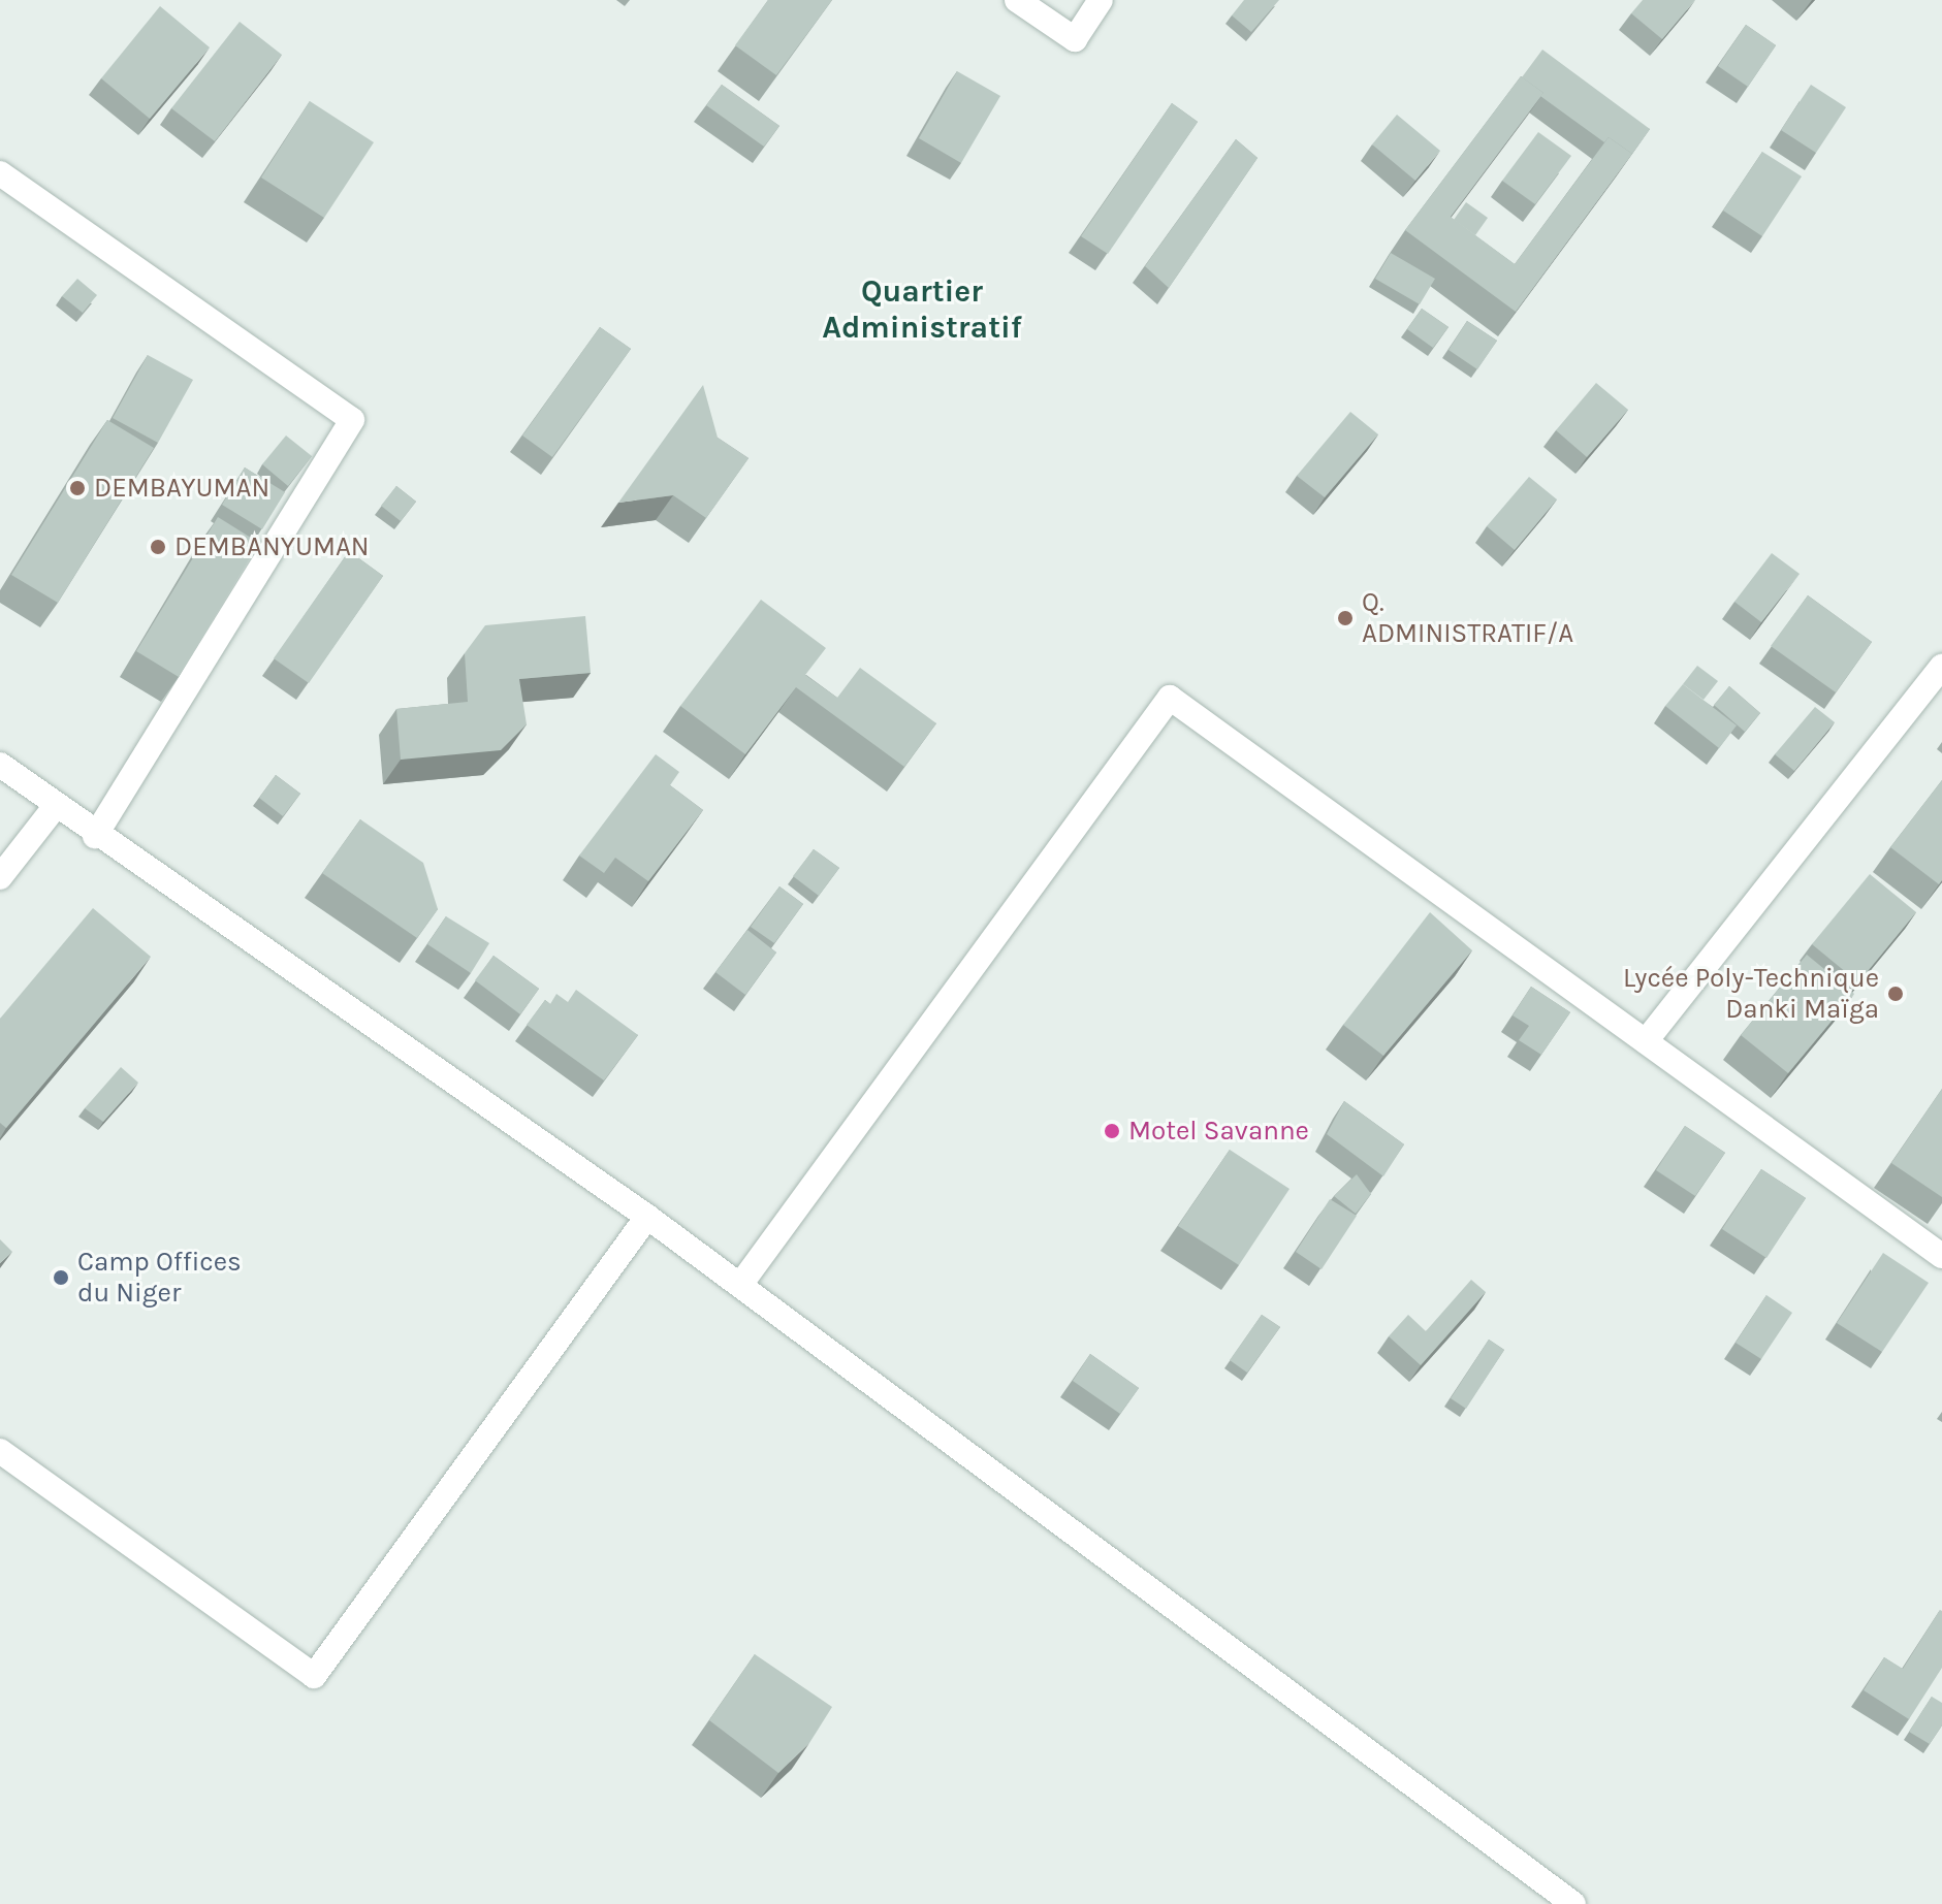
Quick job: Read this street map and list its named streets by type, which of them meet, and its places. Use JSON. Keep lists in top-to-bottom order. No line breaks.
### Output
{"districts":["Quartier Administratif"],"places":["DEMBAYUMAN","DEMBANYUMAN","Q. ADMINISTRATIF/A","Lycée Poly-Technique Danki Maïga","Motel Savanne","Camp Offices du Niger"]}
